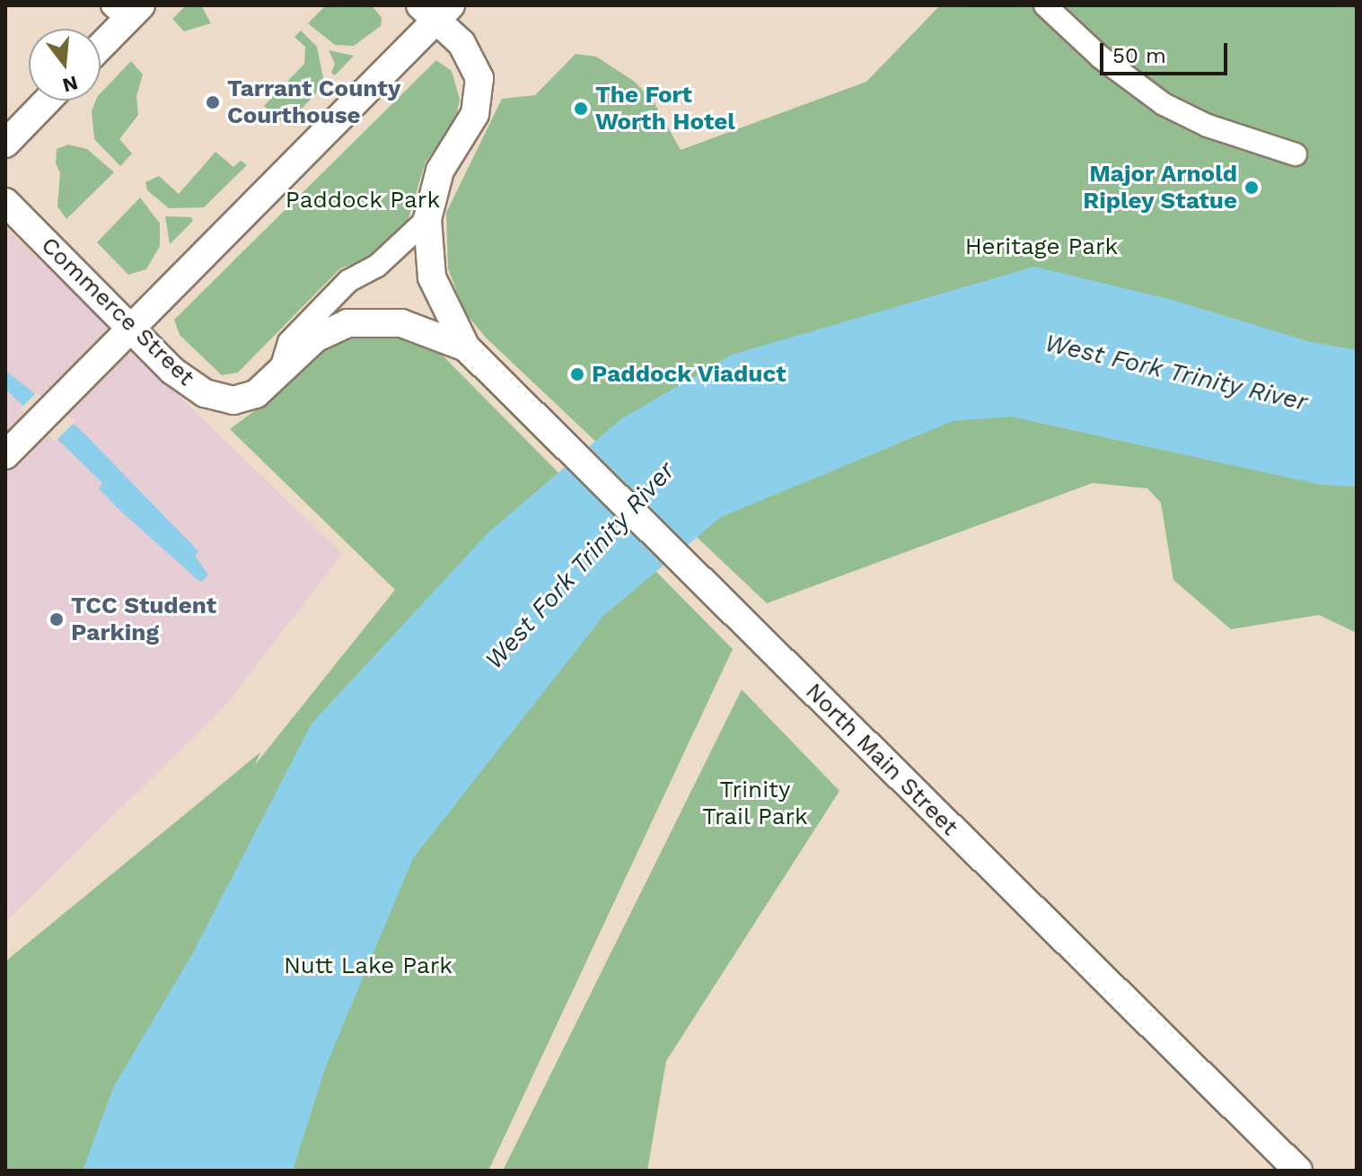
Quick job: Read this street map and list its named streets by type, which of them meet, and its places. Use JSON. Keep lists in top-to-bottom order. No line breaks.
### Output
{"streets":{"main road":["Commerce Street","North Main Street"]},"crossings":[["Commerce Street","North Main Street"]],"water":["West Fork Trinity River"],"parks":["Paddock Park","Heritage Park","Trinity Trail Park","Nutt Lake Park"],"places":["Tarrant County Courthouse","The Fort Worth Hotel","Major Arnold Ripley Statue","Paddock Viaduct","TCC Student Parking"],"scale_bar":"50 m","north":"bottom"}
